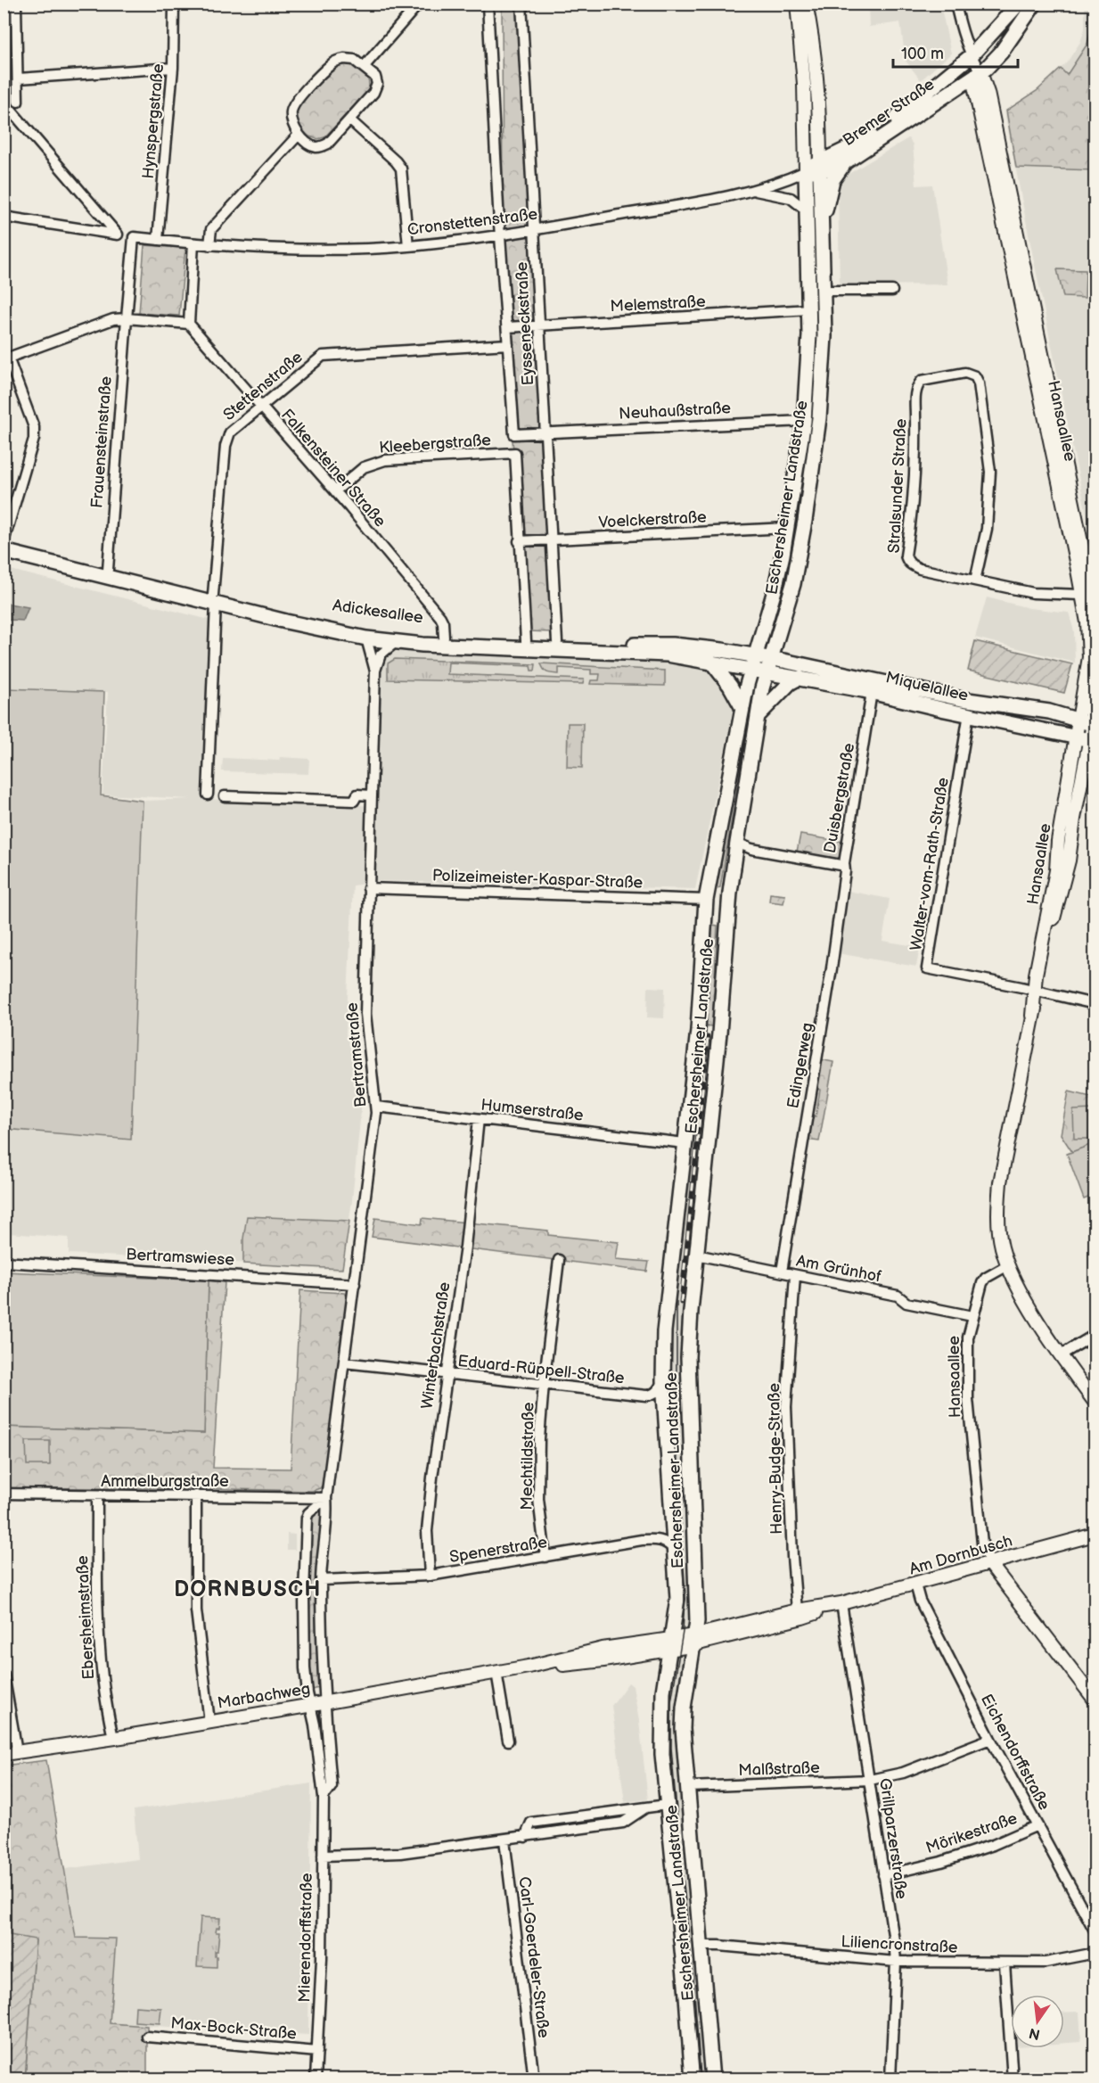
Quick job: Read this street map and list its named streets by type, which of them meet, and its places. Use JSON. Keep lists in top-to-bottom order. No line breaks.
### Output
{"streets":{"main road":["Bremer Straße","Hansaallee","Eschersheimer Landstraße","Adickesallee","Miquelallee","Am Dornbusch","Marbachweg"],"street":["Hynspergstraße","Cronstettenstraße","Melemstraße","Eysseneckstraße","Stettenstraße","Neuhaußstraße","Frauensteinstraße","Kleebergstraße","Falkensteiner Straße","Stralsunder Straße","Voelckerstraße","Duisbergstraße","Walter-vom-Rath-Straße","Polizeimeister-Kaspar-Straße","Bertramstraße","Edingerweg","Humserstraße","Bertramswiese","Am Grünhof","Winterbachstraße","Eduard-Rüppell-Straße","Mechtildstraße","Henry-Budge-Straße","Ammelburgstraße","Spenerstraße","Ebersheimstraße","Eichendorffstraße","Malßstraße","Mörikestraße","Grillparzerstraße","Mierendorffstraße","Liliencronstraße","Carl-Goerdeler-Straße","Max-Bock-Straße"]},"crossings":[["Bremer Straße","Hansaallee"],["Bremer Straße","Eschersheimer Landstraße"],["Hynspergstraße","Cronstettenstraße"],["Cronstettenstraße","Eysseneckstraße"],["Cronstettenstraße","Frauensteinstraße"],["Cronstettenstraße","Eschersheimer Landstraße"],["Melemstraße","Eysseneckstraße"],["Melemstraße","Eschersheimer Landstraße"],["Eysseneckstraße","Stettenstraße"],["Eysseneckstraße","Neuhaußstraße"],["Eysseneckstraße","Kleebergstraße"],["Eysseneckstraße","Voelckerstraße"],["Eysseneckstraße","Adickesallee"],["Stettenstraße","Falkensteiner Straße"],["Stettenstraße","Adickesallee"],["Neuhaußstraße","Kleebergstraße"],["Neuhaußstraße","Eschersheimer Landstraße"],["Hansaallee","Stralsunder Straße"],["Hansaallee","Miquelallee"],["Hansaallee","Walter-vom-Rath-Straße"],["Hansaallee","Am Grünhof"],["Hansaallee","Am Dornbusch"],["Frauensteinstraße","Adickesallee"],["Kleebergstraße","Falkensteiner Straße"],["Kleebergstraße","Voelckerstraße"],["Falkensteiner Straße","Adickesallee"],["Eschersheimer Landstraße","Voelckerstraße"],["Eschersheimer Landstraße","Adickesallee"],["Eschersheimer Landstraße","Miquelallee"],["Eschersheimer Landstraße","Duisbergstraße"],["Eschersheimer Landstraße","Polizeimeister-Kaspar-Straße"],["Eschersheimer Landstraße","Humserstraße"],["Eschersheimer Landstraße","Am Grünhof"],["Eschersheimer Landstraße","Eduard-Rüppell-Straße"],["Eschersheimer Landstraße","Spenerstraße"],["Eschersheimer Landstraße","Am Dornbusch"],["Eschersheimer Landstraße","Marbachweg"],["Eschersheimer Landstraße","Malßstraße"],["Eschersheimer Landstraße","Liliencronstraße"],["Eschersheimer Landstraße","Carl-Goerdeler-Straße"],["Adickesallee","Miquelallee"],["Adickesallee","Bertramstraße"],["Miquelallee","Duisbergstraße"],["Miquelallee","Walter-vom-Rath-Straße"],["Duisbergstraße","Edingerweg"],["Polizeimeister-Kaspar-Straße","Bertramstraße"],["Bertramstraße","Humserstraße"],["Bertramstraße","Bertramswiese"],["Bertramstraße","Eduard-Rüppell-Straße"],["Bertramstraße","Ammelburgstraße"],["Bertramstraße","Spenerstraße"],["Bertramstraße","Marbachweg"],["Bertramstraße","Mierendorffstraße"],["Edingerweg","Am Grünhof"],["Humserstraße","Winterbachstraße"],["Am Grünhof","Henry-Budge-Straße"],["Winterbachstraße","Eduard-Rüppell-Straße"],["Winterbachstraße","Spenerstraße"],["Eduard-Rüppell-Straße","Mechtildstraße"],["Mechtildstraße","Spenerstraße"],["Henry-Budge-Straße","Am Dornbusch"],["Ammelburgstraße","Ebersheimstraße"],["Am Dornbusch","Marbachweg"],["Am Dornbusch","Eichendorffstraße"],["Am Dornbusch","Grillparzerstraße"],["Ebersheimstraße","Marbachweg"],["Marbachweg","Mierendorffstraße"],["Eichendorffstraße","Malßstraße"],["Eichendorffstraße","Mörikestraße"],["Malßstraße","Grillparzerstraße"],["Mörikestraße","Grillparzerstraße"],["Grillparzerstraße","Liliencronstraße"],["Mierendorffstraße","Max-Bock-Straße"]],"districts":["DORNBUSCH"],"scale_bar":"100 m","north":"bottom"}
